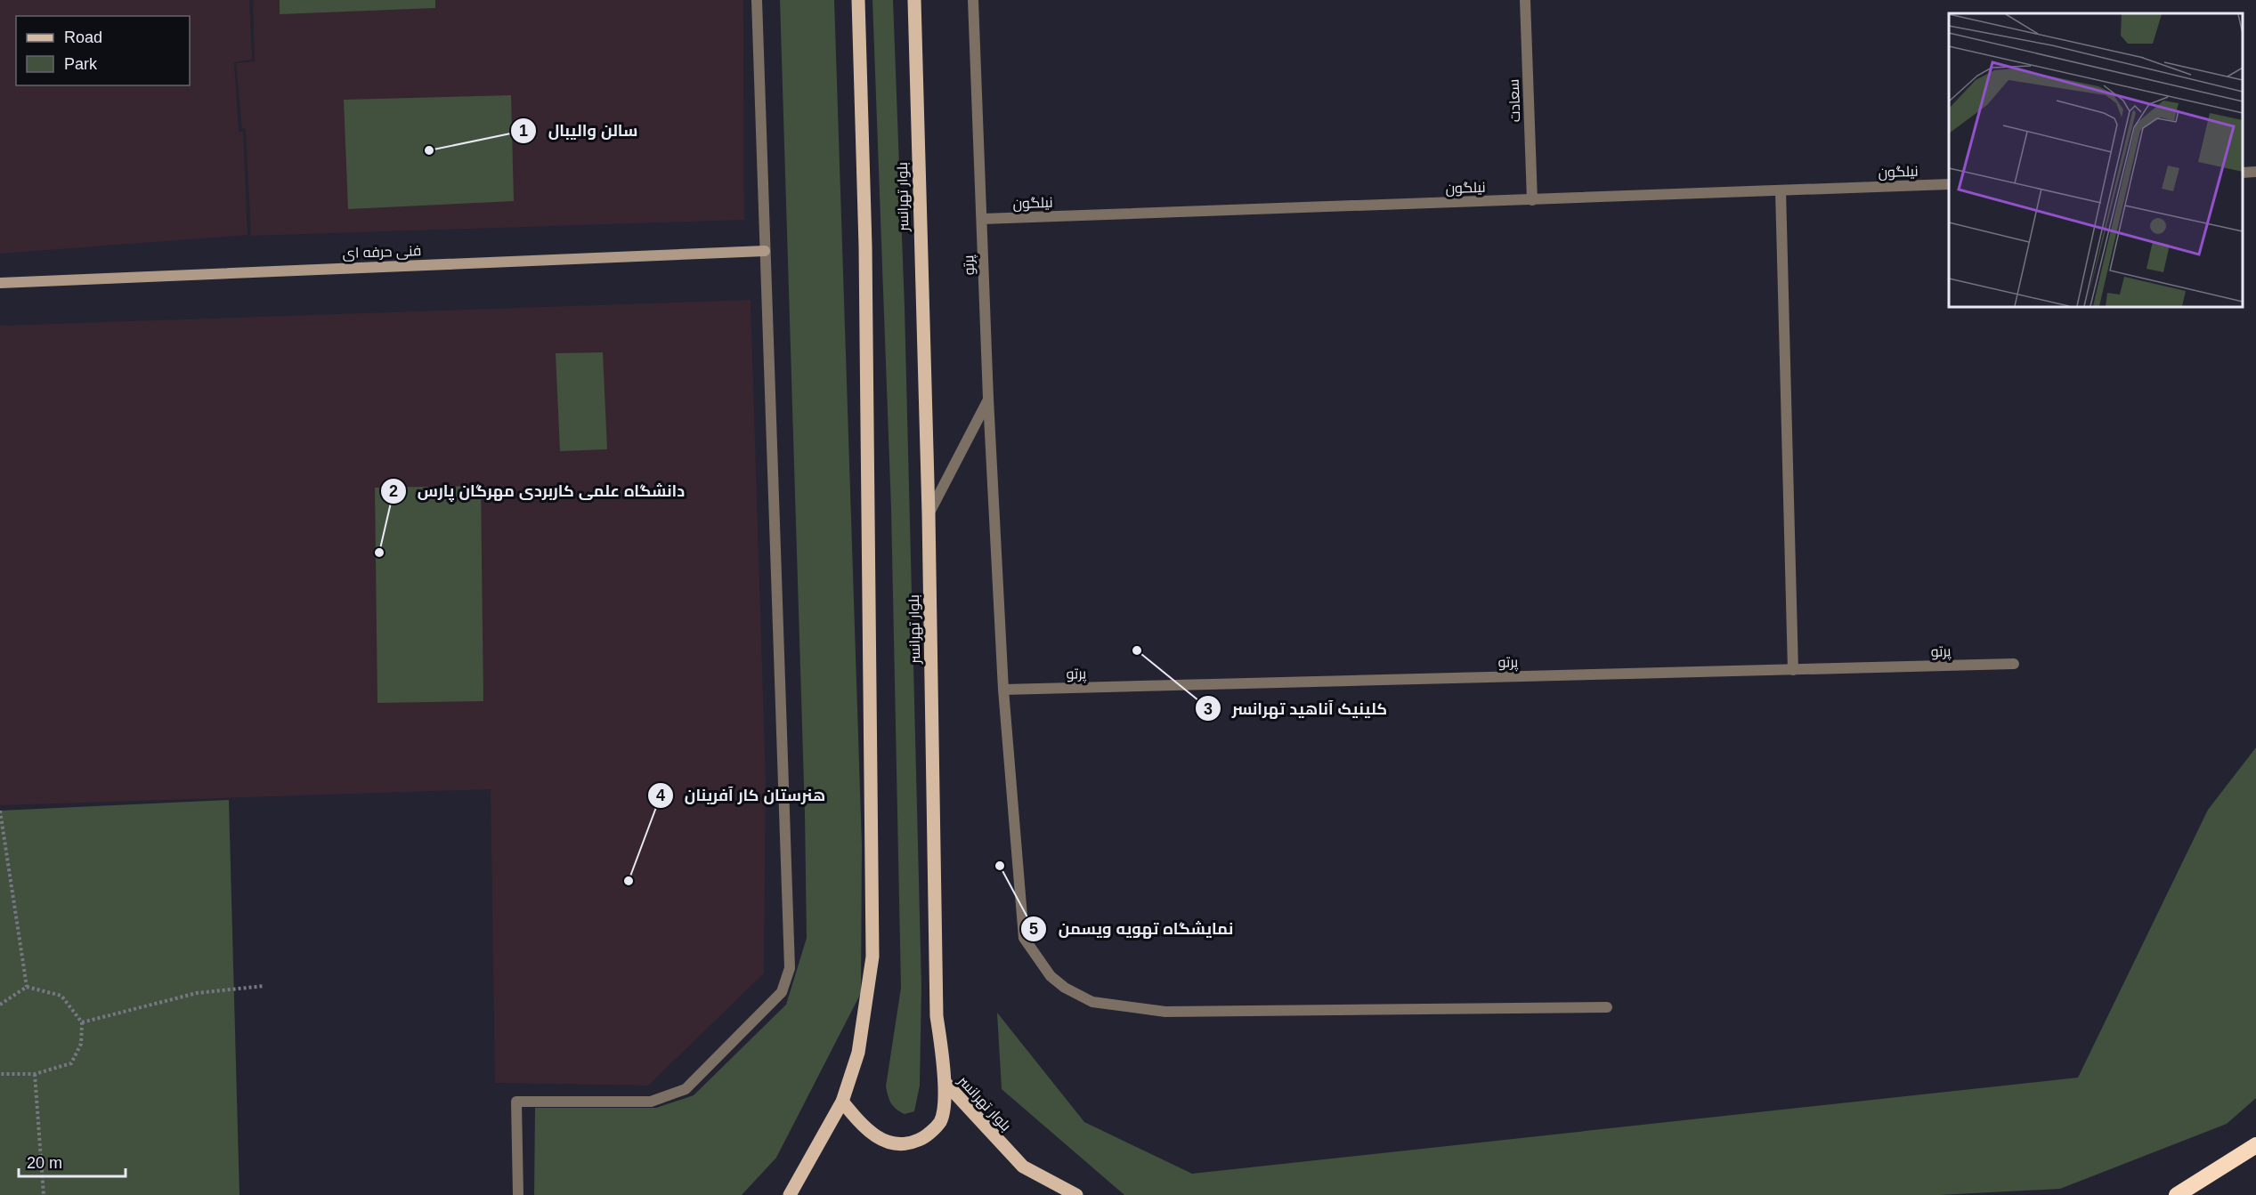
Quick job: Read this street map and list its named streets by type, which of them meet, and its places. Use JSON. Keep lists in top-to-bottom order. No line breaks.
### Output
{"streets":{"main road":["بلوار تهرانسر"],"street":["سعادت","نیلگون","فنی حرفه ای","پرتو"]},"crossings":[["سعادت","نیلگون"],["نیلگون","پرتو"]],"places":["سالن والیبال","دانشگاه علمی کاربردی مهرگان پارس","کلینیک آناهید تهرانسر","نمایشگاه تهویه ویسمن","هنرستان کار آفرینان"],"legend":["Road","Park"],"scale_bar":"20 m"}
